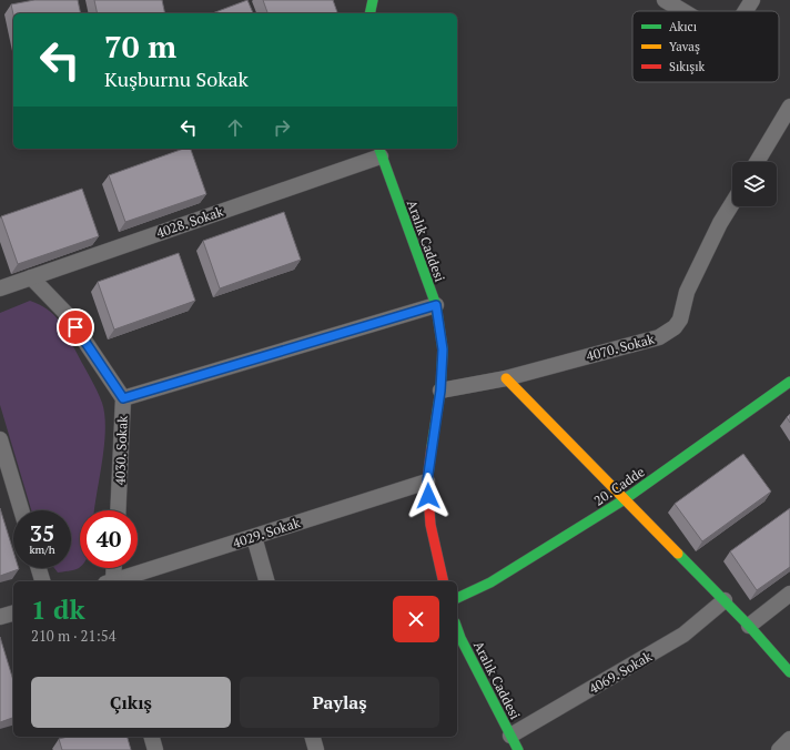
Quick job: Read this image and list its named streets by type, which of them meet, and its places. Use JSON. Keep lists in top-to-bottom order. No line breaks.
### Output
{"streets":{"street":["4028. Sokak","Aralık Caddesi","4070. Sokak","4030. Sokak","20. Cadde","4029. Sokak","4069. Sokak"]},"crossings":[["4028. Sokak","Aralık Caddesi"],["4028. Sokak","4030. Sokak"],["Aralık Caddesi","4070. Sokak"],["Aralık Caddesi","4029. Sokak"],["Aralık Caddesi","4069. Sokak"]],"legend":["Akıcı","Yavaş","Sıkışık"],"page":{"turn":["70 m","Kuşburnu Sokak"],"speed":"35 km/h","limit":"40","heading":["1 dk","210 m · 21:54"],"buttons":["Çıkış","Paylaş"]}}
